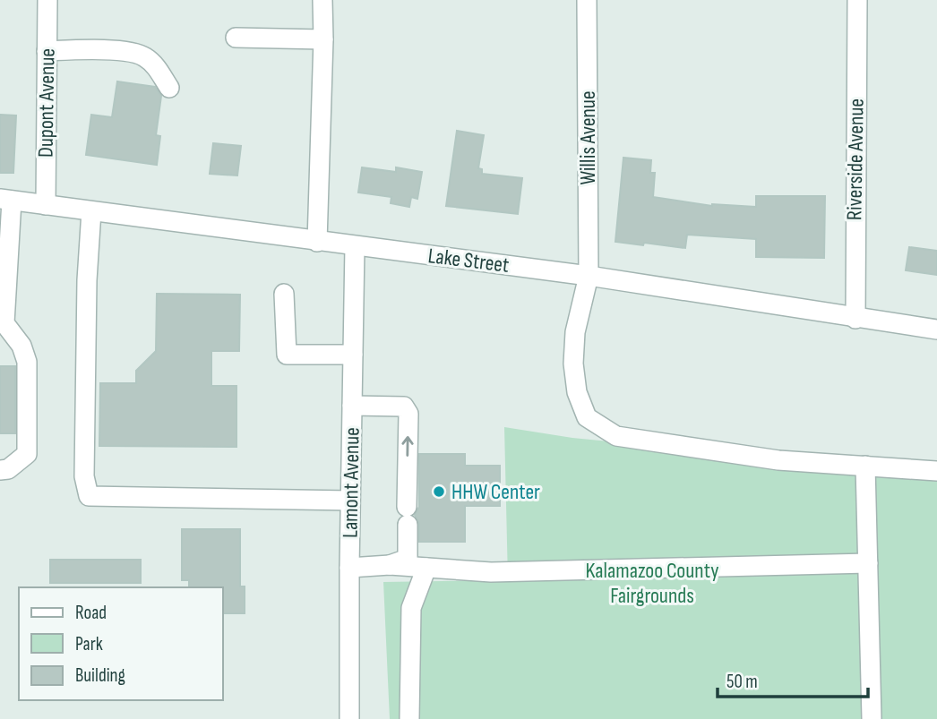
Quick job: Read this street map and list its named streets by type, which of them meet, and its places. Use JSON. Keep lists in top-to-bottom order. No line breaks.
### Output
{"streets":{"street":["Dupont Avenue","Willis Avenue","Riverside Avenue","Lake Street","Lamont Avenue"]},"crossings":[["Dupont Avenue","Lake Street"],["Willis Avenue","Lake Street"],["Riverside Avenue","Lake Street"],["Lake Street","Lamont Avenue"]],"parks":["Kalamazoo County Fairgrounds"],"places":["HHW Center"],"legend":["Road","Park","Building"],"scale_bar":"50 m"}
